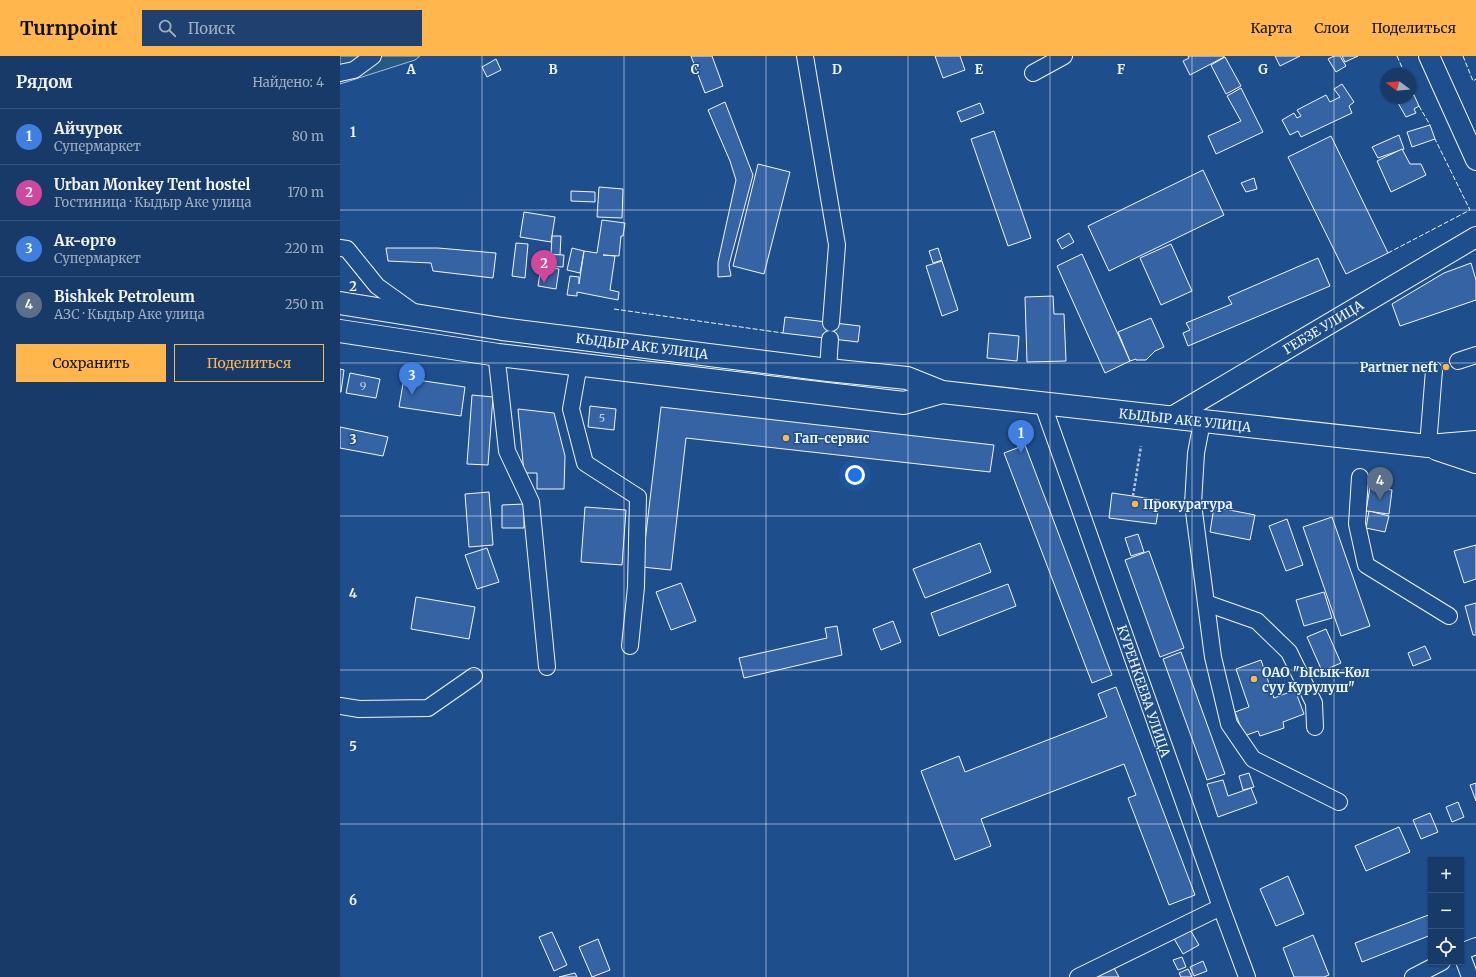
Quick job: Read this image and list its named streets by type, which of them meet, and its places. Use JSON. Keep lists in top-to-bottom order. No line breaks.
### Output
{"streets":{"highway":["КЫДЫР АКЕ УЛИЦА"],"main road":["ГЕБЗЕ УЛИЦА"],"street":["КУРЕНКЕЕВА УЛИЦА"]},"crossings":[["ГЕБЗЕ УЛИЦА","КЫДЫР АКЕ УЛИЦА"],["КЫДЫР АКЕ УЛИЦА","КУРЕНКЕЕВА УЛИЦА"]],"places":["Partner neft","Гап-сервис","Прокуратура","ОАО \"Ысык-Көл суу Курулуш\""],"house_numbers":["9","5"],"north":"left","page":{"header":"Turnpoint","search":"Поиск","nav":["Карта","Слои","Поделиться"],"heading":["Рядом","Найдено: 4"],"list":[{"mark":"1","name":"Айчурөк","note":"Супермаркет","value":"80 m"},{"mark":"2","name":"Urban Monkey Tent hostel","note":"Гостиница · Кыдыр Аке улица","value":"170 m"},{"mark":"3","name":"Ак-өргө","note":"Супермаркет","value":"220 m"},{"mark":"4","name":"Bishkek Petroleum","note":"АЗС · Кыдыр Аке улица","value":"250 m"}],"pins":["2","3","1","4"],"buttons":["Сохранить","Поделиться"],"map_buttons":["+","−"]},"grid":{"columns":["A","B","C","D","E","F","G"],"rows":["1","2","3","4","5","6"]}}
